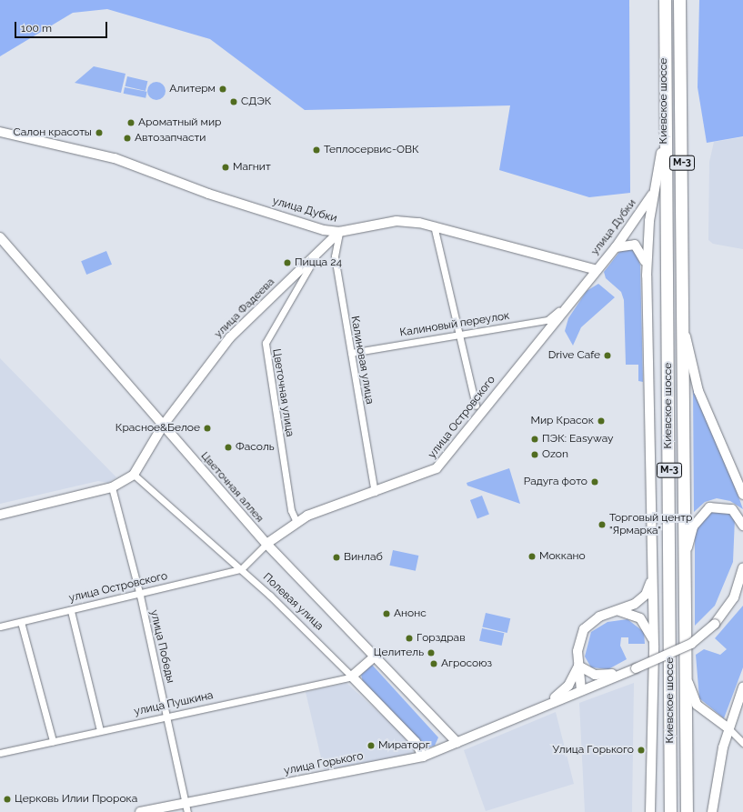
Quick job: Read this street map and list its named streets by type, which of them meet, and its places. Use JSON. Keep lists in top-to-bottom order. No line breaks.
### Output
{"streets":{"highway":["Киевское шоссе","М-3"],"street":["улица Дубки","улица Фадеева","Калиновый переулок","Калиновая улица","Цветочная улица","улица Островского","Цветочная аллея","Полевая улица","улица Победы","улица Пушкина","улица Горького"]},"crossings":[["улица Дубки","улица Фадеева"],["улица Дубки","Калиновая улица"],["улица Дубки","улица Островского"],["улица Фадеева","Калиновая улица"],["улица Фадеева","Цветочная улица"],["улица Фадеева","Цветочная аллея"],["улица Фадеева","Полевая улица"],["Калиновый переулок","Калиновая улица"],["Калиновая улица","улица Островского"],["Цветочная улица","улица Островского"],["улица Островского","Цветочная аллея"],["улица Островского","Полевая улица"],["улица Островского","улица Победы"],["Цветочная аллея","улица Горького"],["Полевая улица","улица Пушкина"],["Полевая улица","улица Горького"],["улица Победы","улица Пушкина"],["улица Победы","улица Горького"]],"places":["Алитерм","СДЭК","Ароматный мир","Салон красоты","Автозапчасти","Теплосервис-ОВК","Магнит","Пицца 24","Drive Cafe","Мир Красок","Красное&Белое","ПЭК: Easyway","Фасоль","Ozon","Радуга фото","Торговый центр \"Ярмарка\"","Моккано","Винлаб","Анонс","Горздрав","Целитель","Агросоюз","Мираторг","Улица Горького","Церковь Илии Пророка"],"scale_bar":"100 m"}
